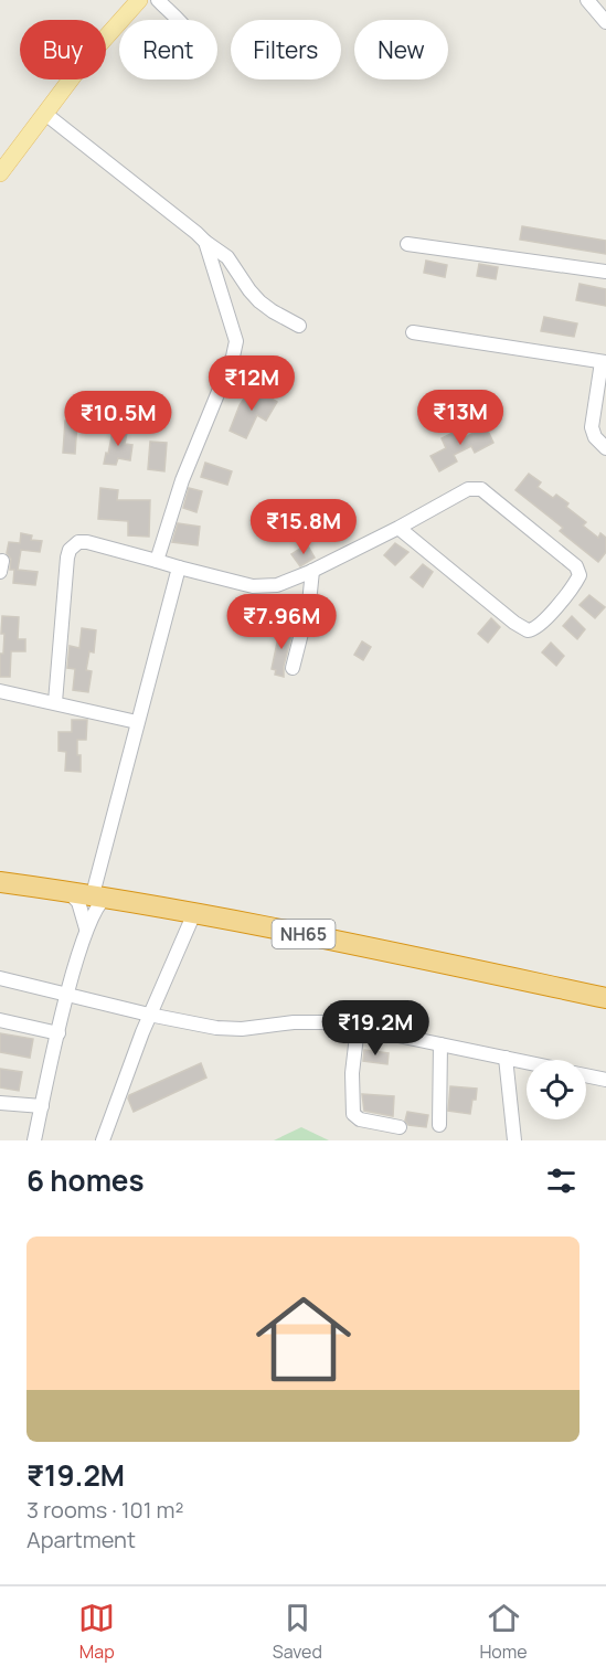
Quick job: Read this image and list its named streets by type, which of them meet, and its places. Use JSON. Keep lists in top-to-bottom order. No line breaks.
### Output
{"streets":{"highway":["NH65"]},"page":{"chip":["Buy","Rent","Filters","New"],"price":["₹12M","₹13M","₹10.5M","₹15.8M","₹7.96M","₹19.2M"],"heading":"6 homes","list":[{"name":"₹19.2M","note":"3 rooms · 101 m² · Apartment"}],"tabs":["Map","Saved","Home"]}}
